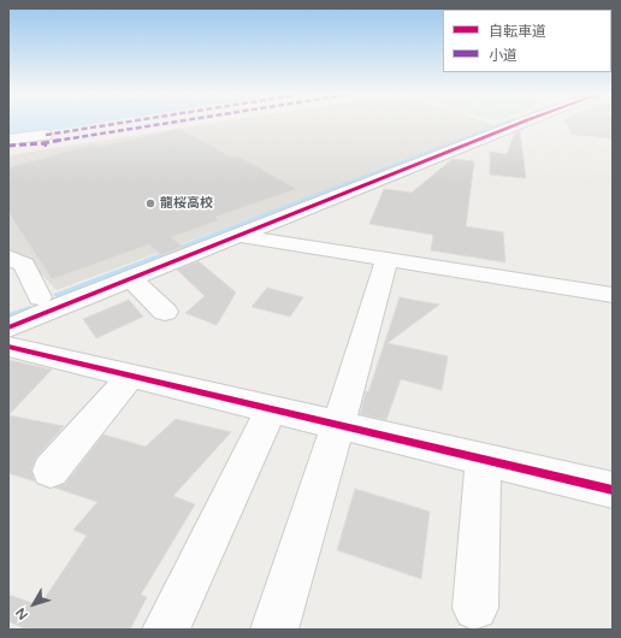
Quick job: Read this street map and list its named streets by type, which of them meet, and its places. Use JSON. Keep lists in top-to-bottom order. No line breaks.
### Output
{"places":["龍桜高校"],"legend":["自転車道","小道"],"north":"bottom left"}
